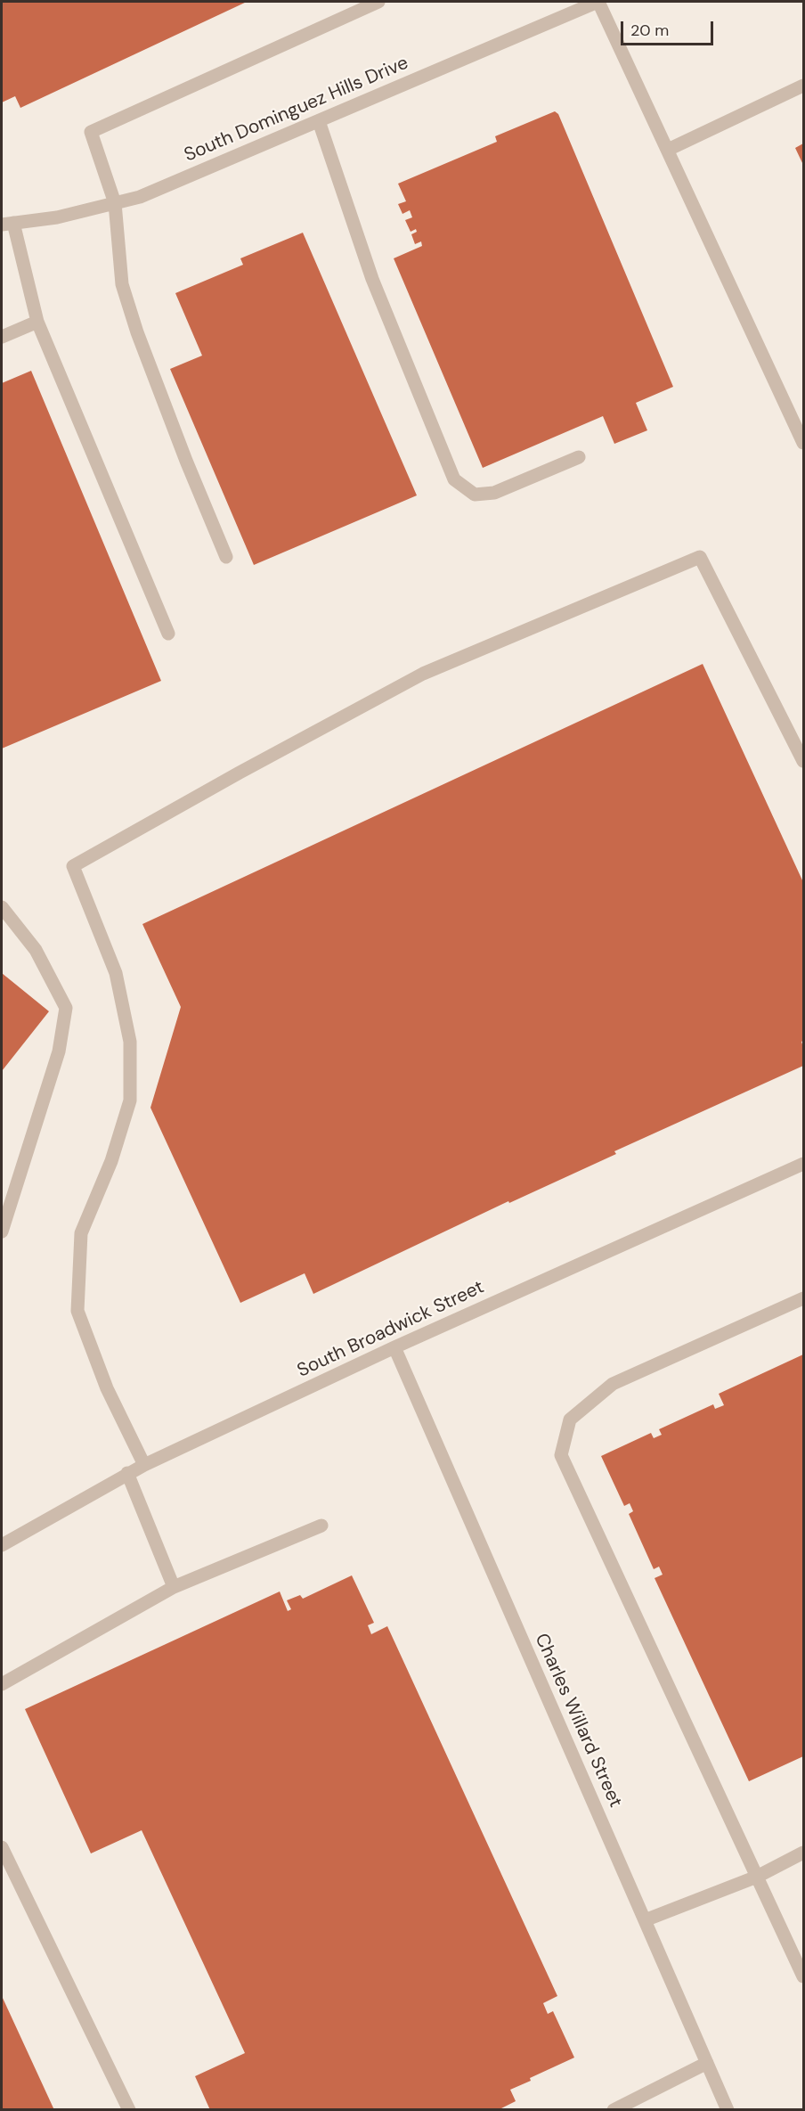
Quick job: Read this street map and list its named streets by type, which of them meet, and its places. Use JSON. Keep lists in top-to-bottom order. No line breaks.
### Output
{"streets":{"street":["South Dominguez Hills Drive","South Broadwick Street","Charles Willard Street"]},"crossings":[["South Broadwick Street","Charles Willard Street"]],"scale_bar":"20 m"}
